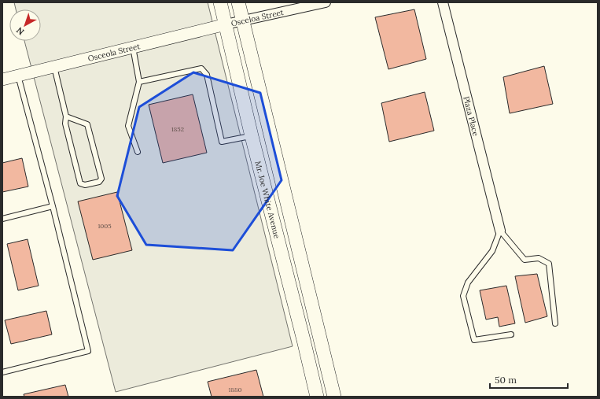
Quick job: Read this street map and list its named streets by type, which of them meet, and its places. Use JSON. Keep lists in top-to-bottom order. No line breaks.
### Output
{"streets":{"main road":["Mr. Joe White Avenue"],"street":["Osceloa Street","Osceola Street","Plaza Place"]},"crossings":[["Osceloa Street","Osceola Street"],["Osceloa Street","Mr. Joe White Avenue"],["Osceola Street","Mr. Joe White Avenue"]],"house_numbers":["1852","1005","1880"],"scale_bar":"50 m","north":"bottom left"}
